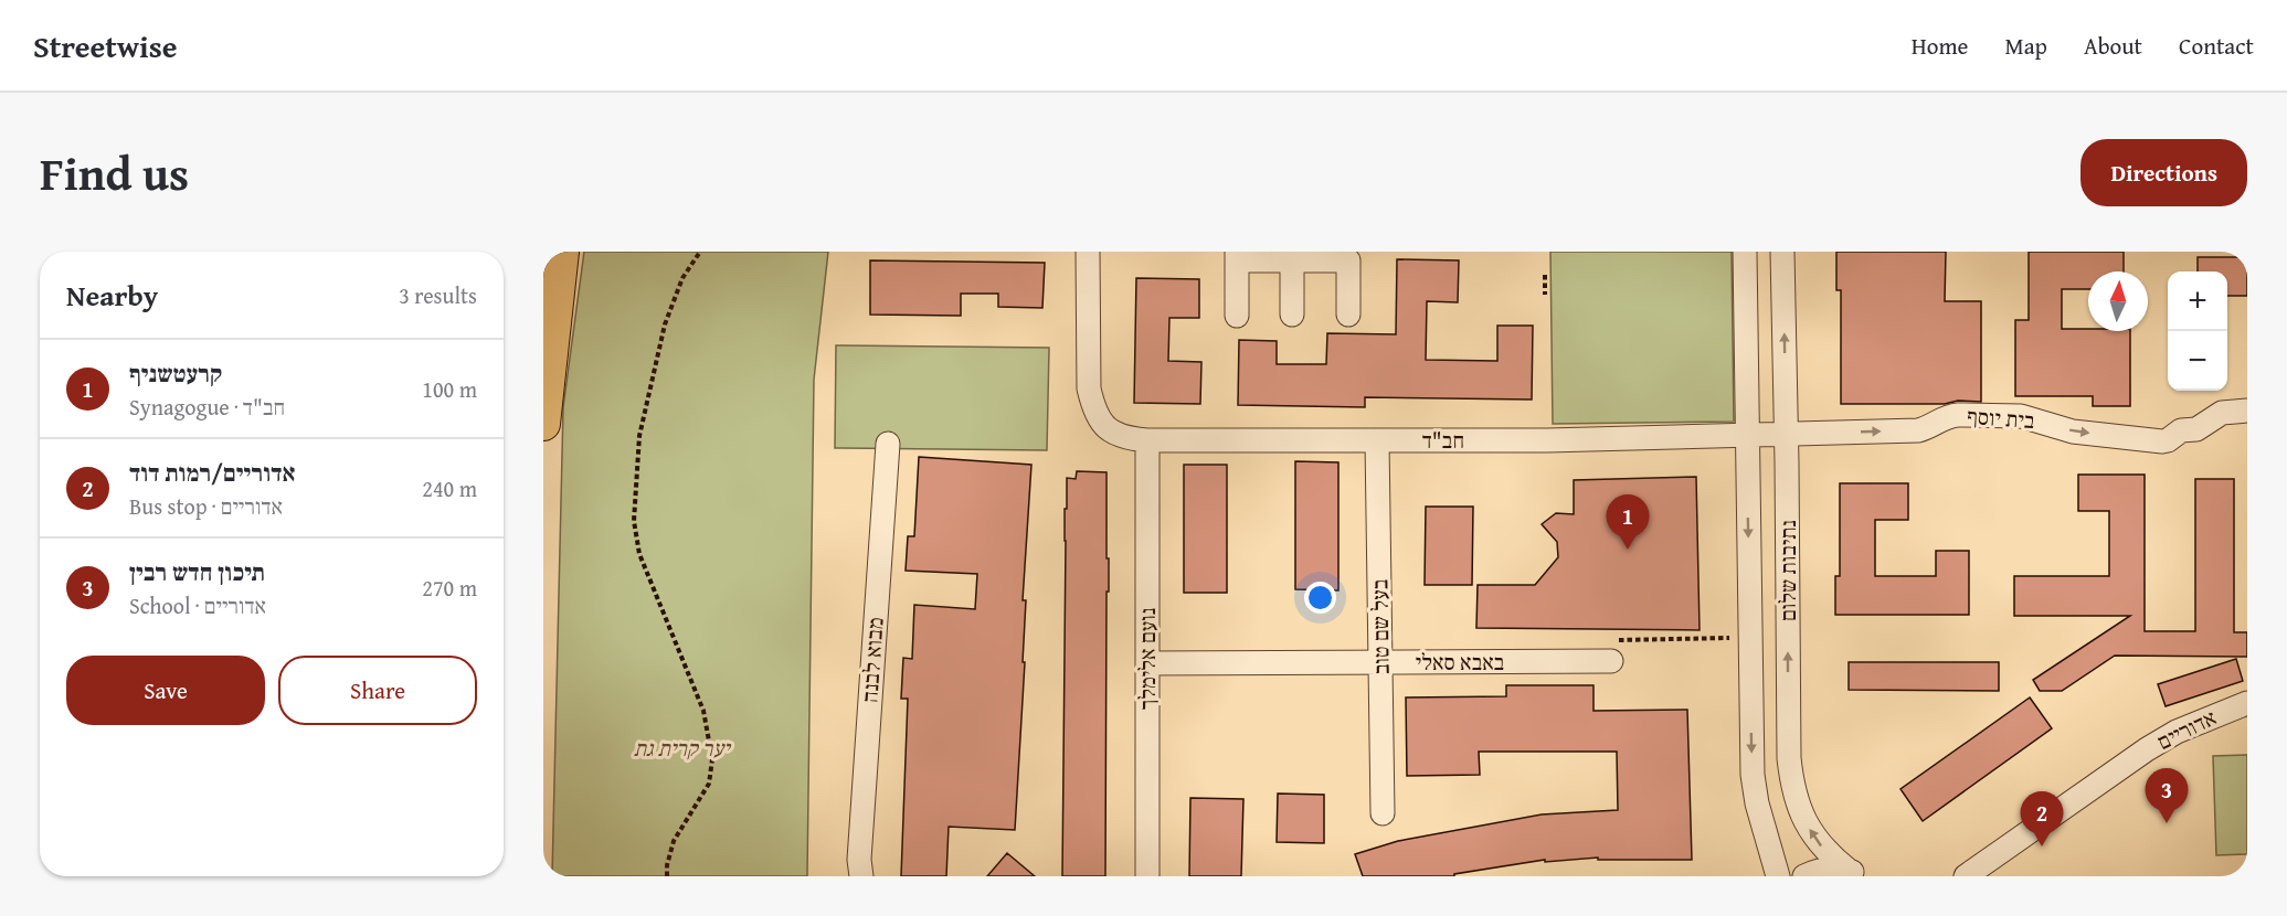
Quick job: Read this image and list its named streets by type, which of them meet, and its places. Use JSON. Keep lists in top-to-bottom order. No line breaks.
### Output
{"streets":{"street":["בית יוסף","חב\"ד","נתיבות שלום","בעל שם טוב","נועם אלימלך","מבוא לבנה","באבא סאלי","אדוריים"]},"crossings":[["בית יוסף","חב\"ד"],["בית יוסף","נתיבות שלום"],["חב\"ד","נתיבות שלום"],["חב\"ד","בעל שם טוב"],["חב\"ד","נועם אלימלך"],["בעל שם טוב","באבא סאלי"],["נועם אלימלך","באבא סאלי"]],"one_way":["בית יוסף"],"parks":["יער קרית גת"],"north":"top","page":{"header":"Streetwise","nav":["Home","Map","About","Contact"],"title":"Find us","buttons":["Directions",["Save","Share"]],"heading":["Nearby","3 results"],"map_buttons":["+","−"],"list":[{"mark":"1","name":"קרעטשניף","note":"Synagogue · חב\"ד","value":"100 m"},{"mark":"2","name":"אדוריים/רמות דוד","note":"Bus stop · אדוריים","value":"240 m"},{"mark":"3","name":"תיכון חדש רבין","note":"School · אדוריים","value":"270 m"}],"pins":["1","3","2"]}}
